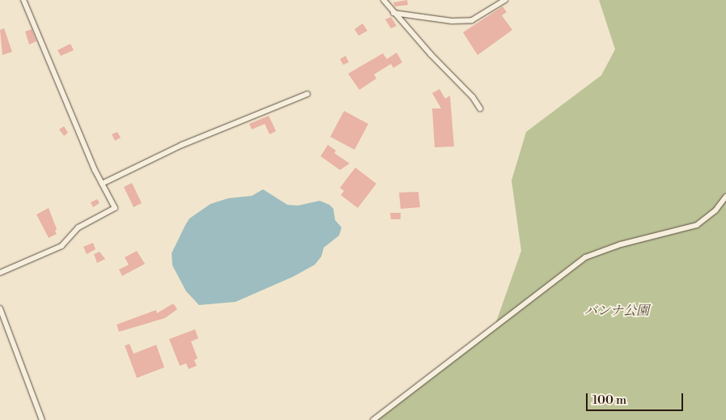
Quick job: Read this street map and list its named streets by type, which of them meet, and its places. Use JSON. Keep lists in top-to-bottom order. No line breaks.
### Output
{"parks":["バンナ公園"],"scale_bar":"100 m"}
